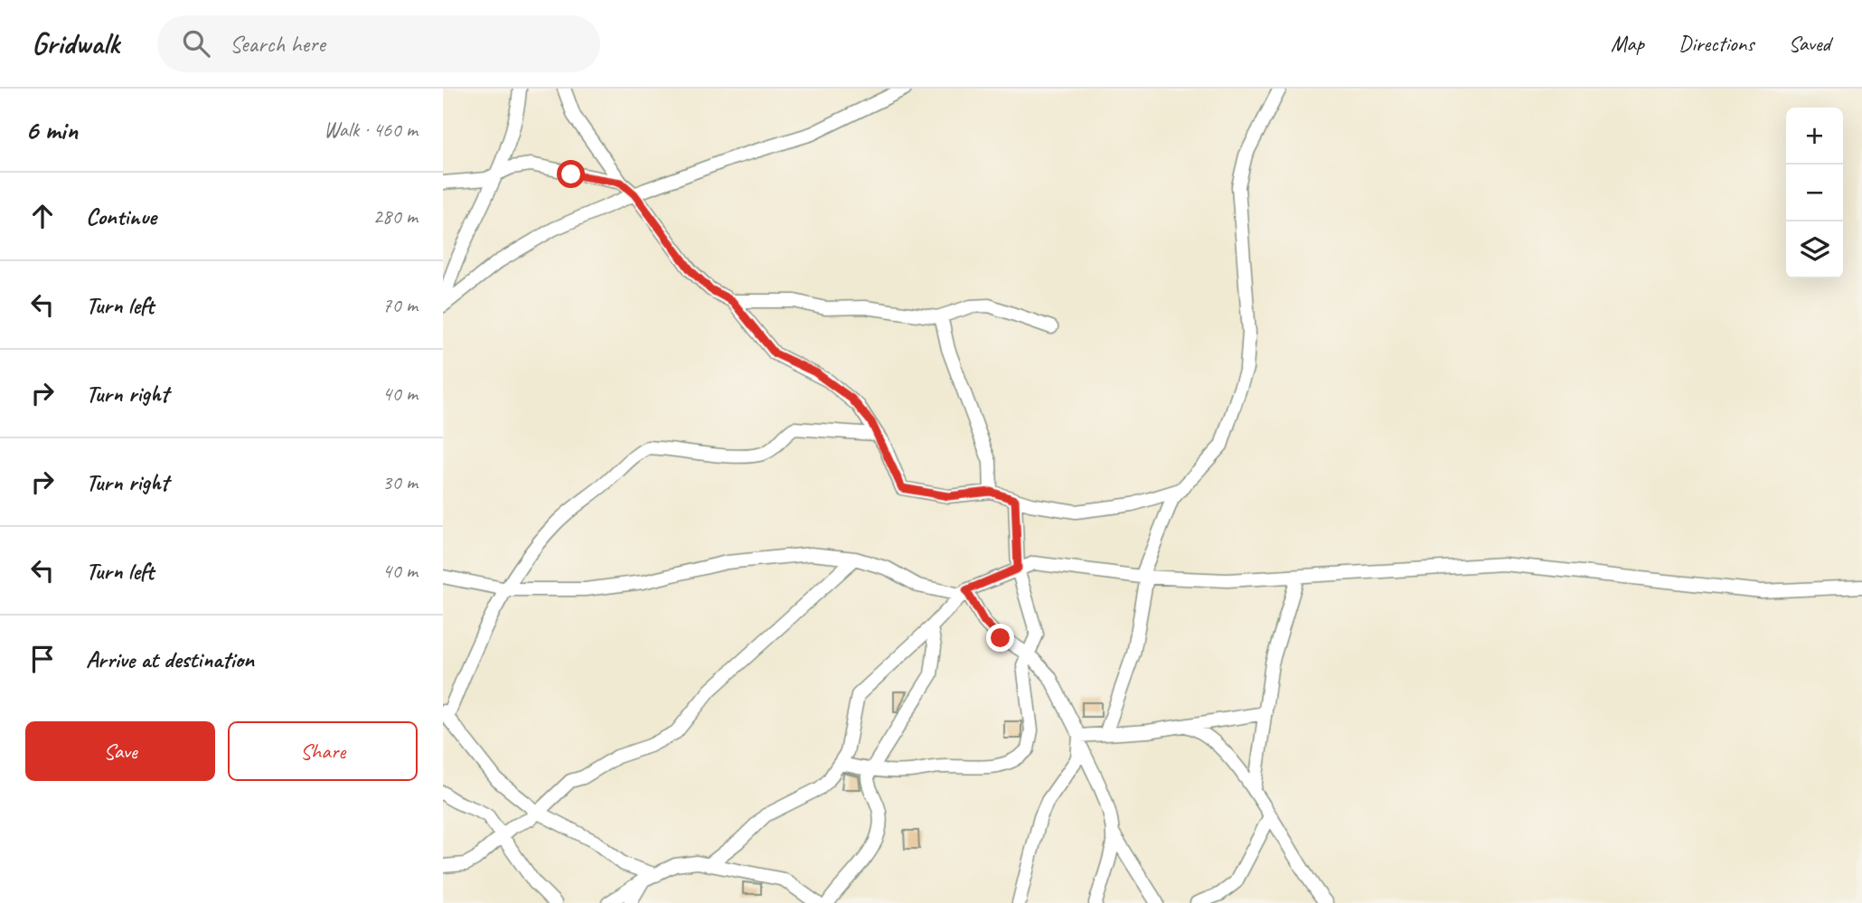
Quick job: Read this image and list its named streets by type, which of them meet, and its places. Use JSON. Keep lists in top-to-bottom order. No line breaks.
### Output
{"page":{"header":"Gridwalk","search":"Search here","nav":["Map","Directions","Saved"],"heading":["6 min","Walk · 460 m"],"map_buttons":["+","−"],"list":[["Continue","280 m"],["Turn left","70 m"],["Turn right","40 m"],["Turn right","30 m"],["Turn left","40 m"],"Arrive at destination"],"buttons":["Save","Share"]}}
